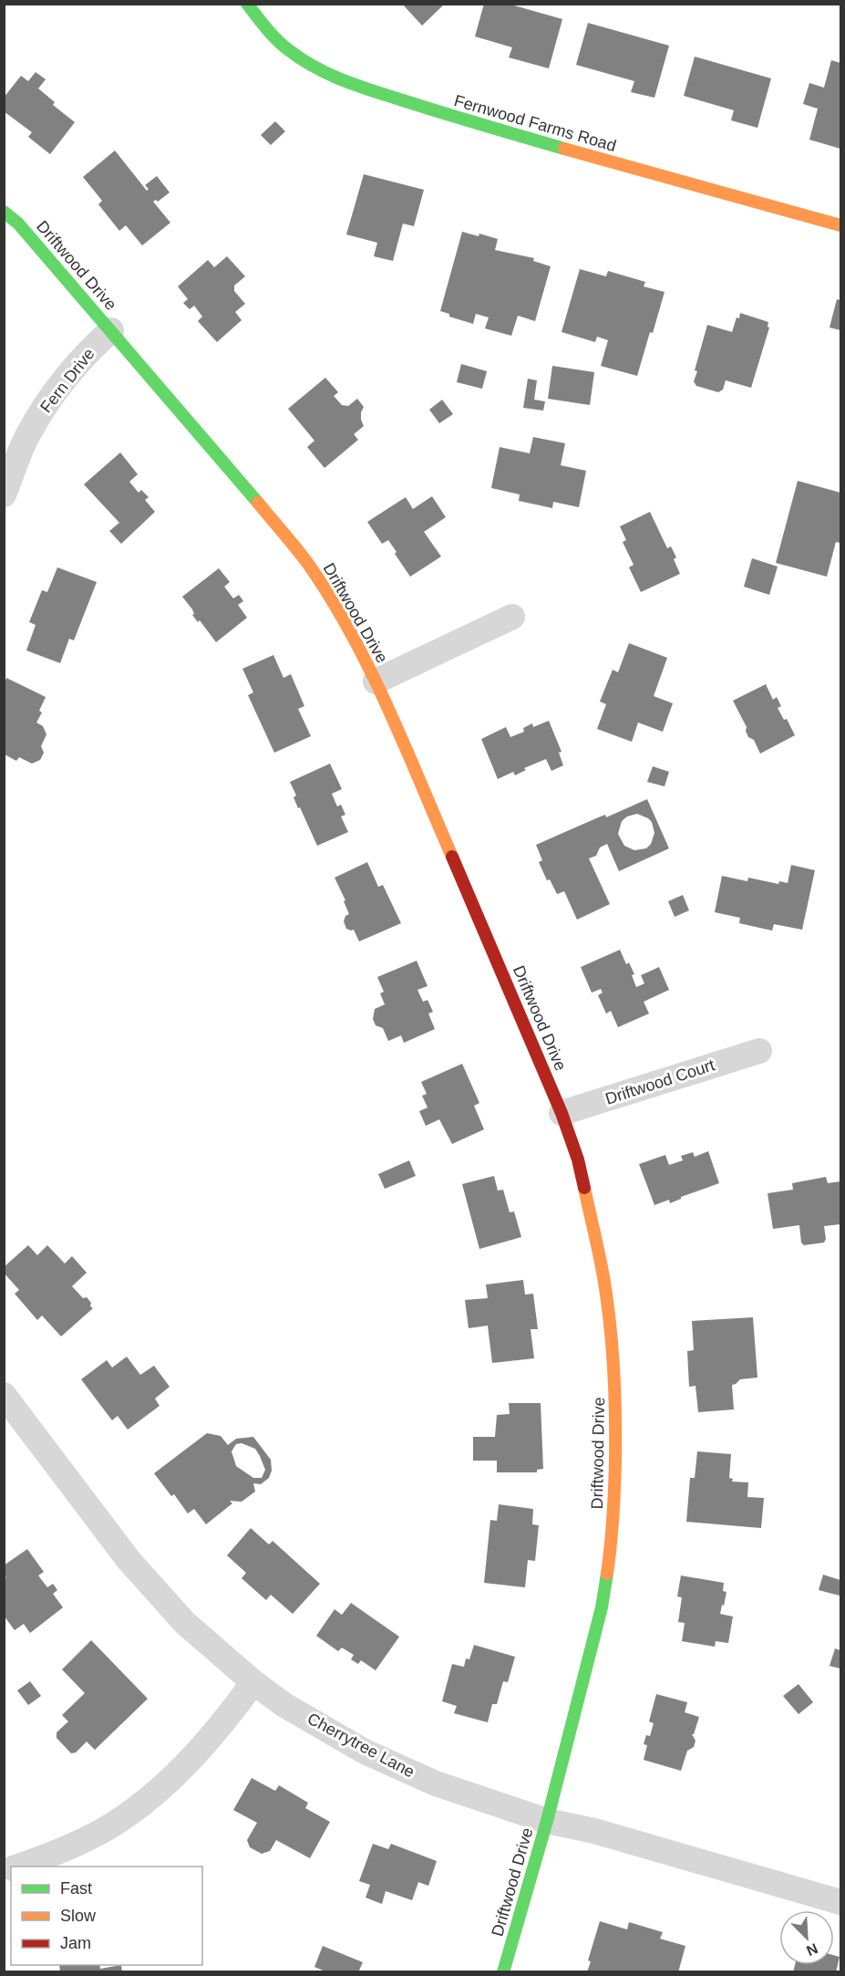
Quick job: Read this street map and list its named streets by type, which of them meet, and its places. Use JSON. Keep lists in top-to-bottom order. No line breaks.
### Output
{"streets":{"street":["Fernwood Farms Road","Driftwood Drive","Fern Drive","Driftwood Court","Cherrytree Lane"]},"crossings":[["Driftwood Drive","Fern Drive"],["Driftwood Drive","Driftwood Court"],["Driftwood Drive","Cherrytree Lane"]],"legend":["Fast","Slow","Jam"],"north":"bottom right"}
